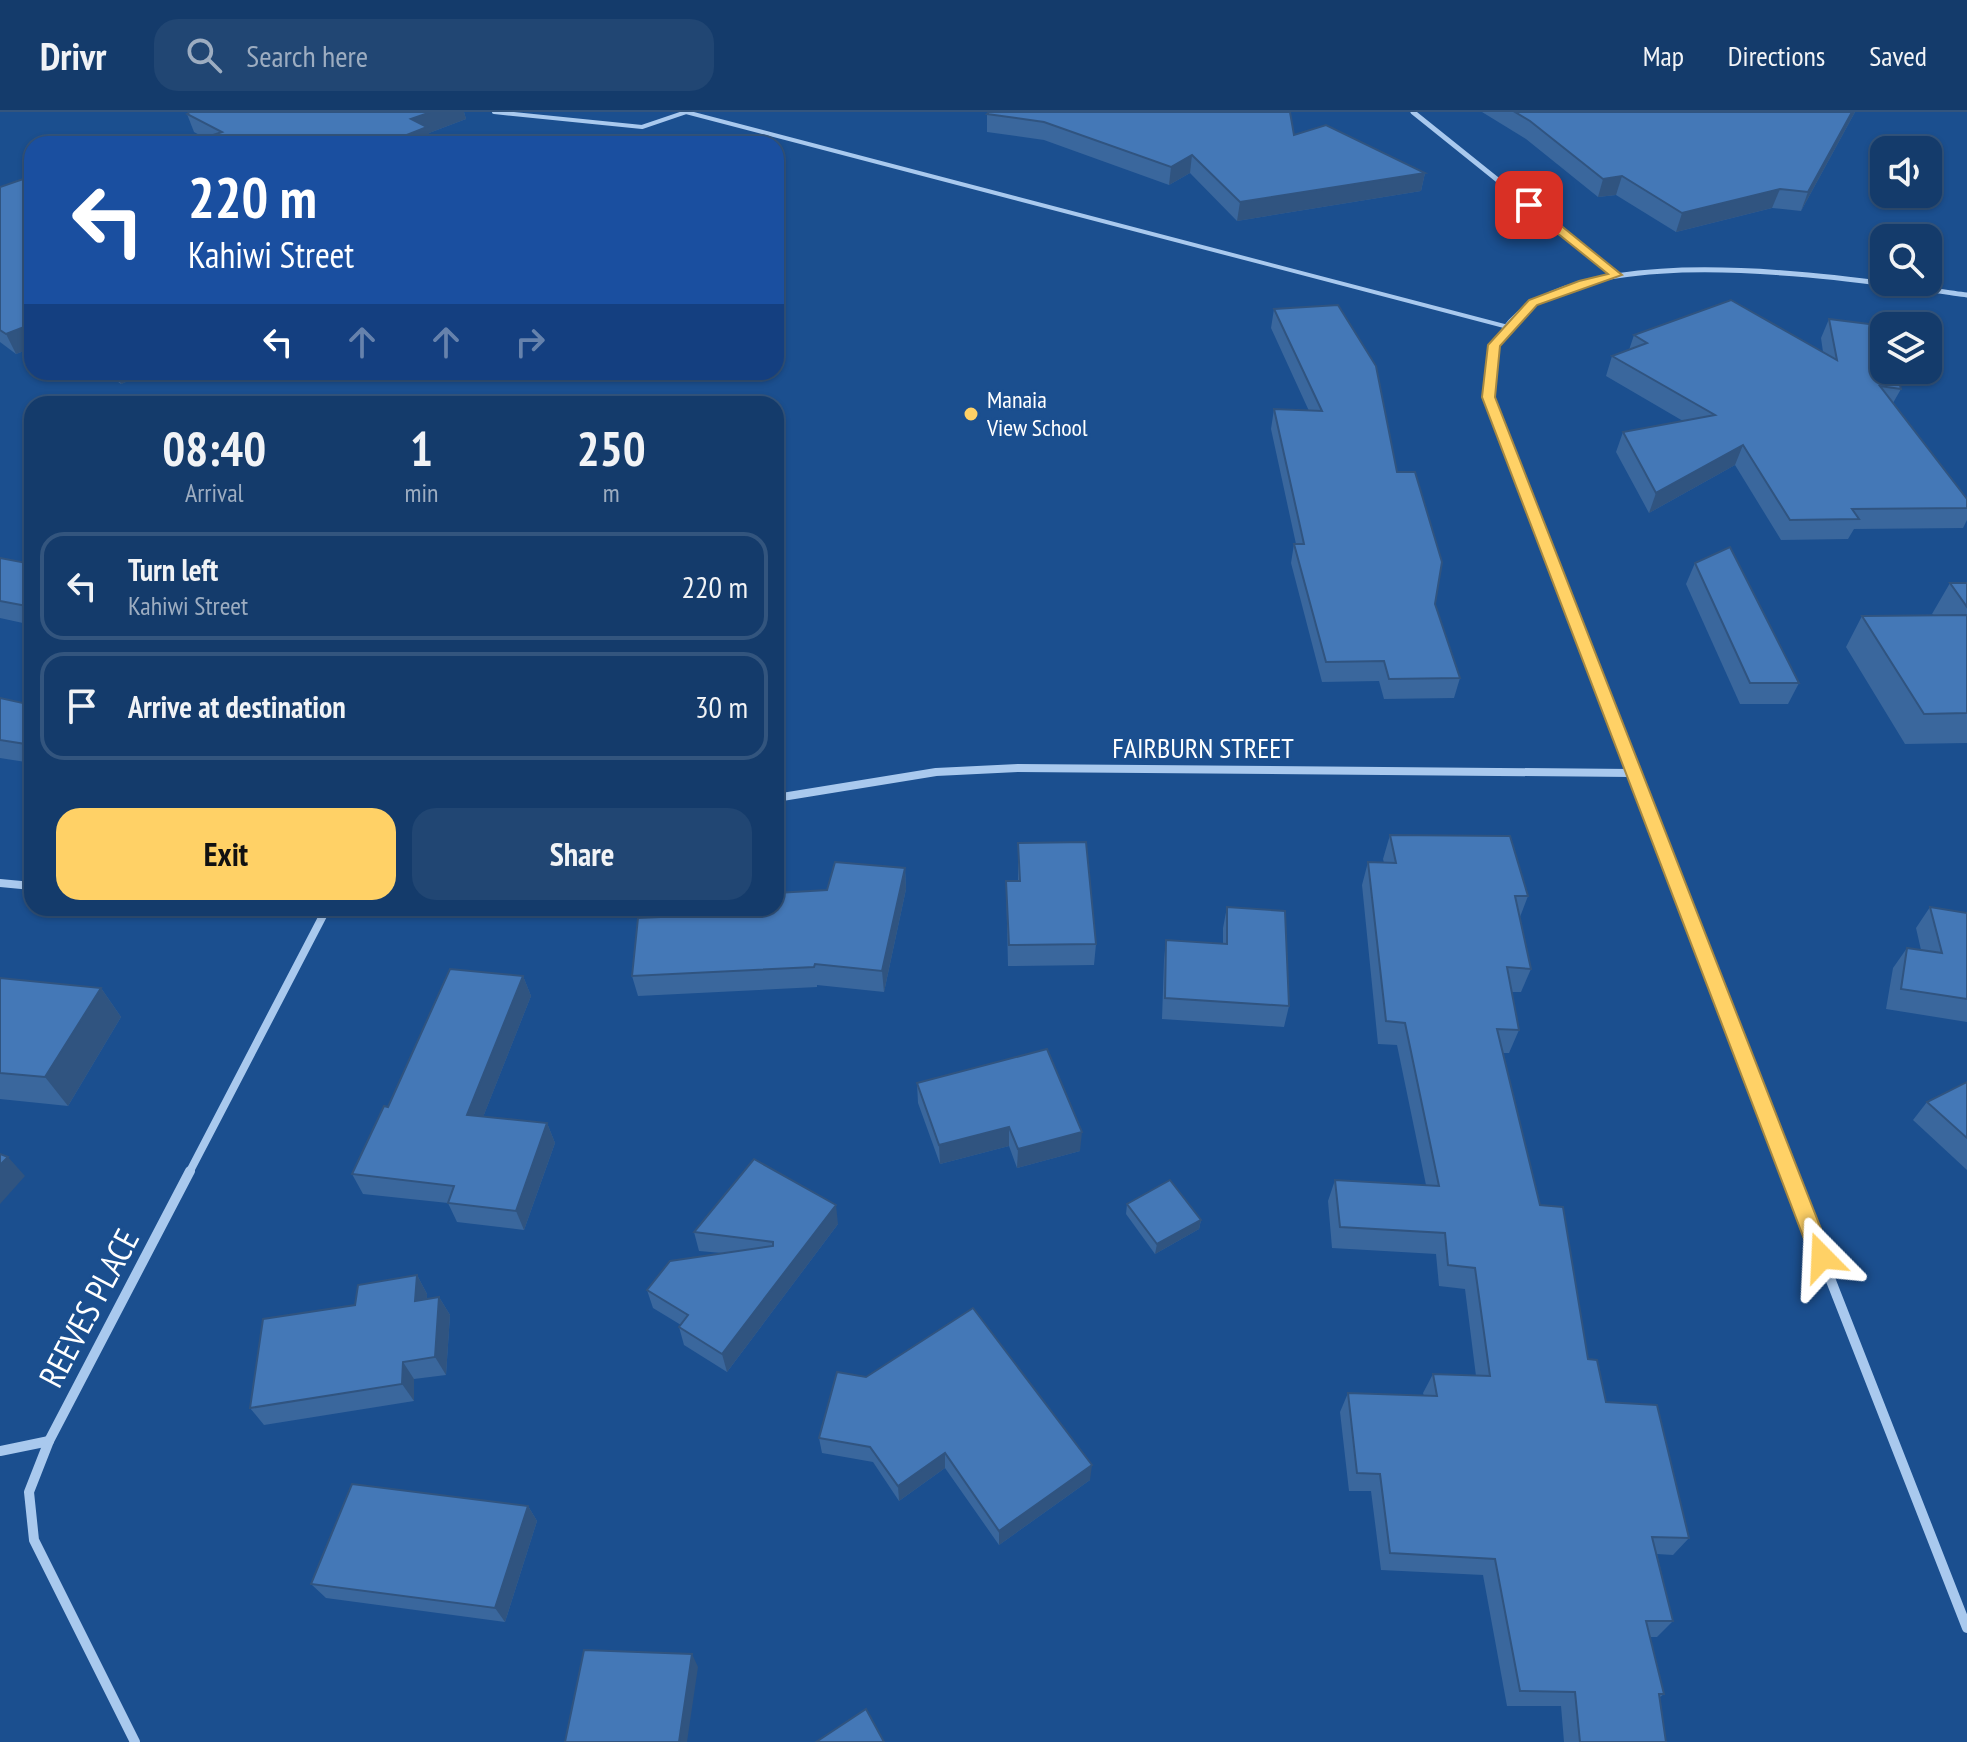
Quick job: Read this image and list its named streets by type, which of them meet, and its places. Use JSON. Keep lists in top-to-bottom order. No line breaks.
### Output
{"streets":{"street":["FAIRBURN STREET","REEVES PLACE"]},"places":["Manaia View School"],"page":{"header":"Drivr","search":"Search here","nav":["Map","Directions","Saved"],"turn":["220 m","Kahiwi Street"],"eta":["08:40","Arrival","1","min","250","m"],"list":[{"name":"Turn left","note":"Kahiwi Street","value":"220 m"},{"name":"Arrive at destination","value":"30 m"}],"buttons":["Exit","Share"]}}
